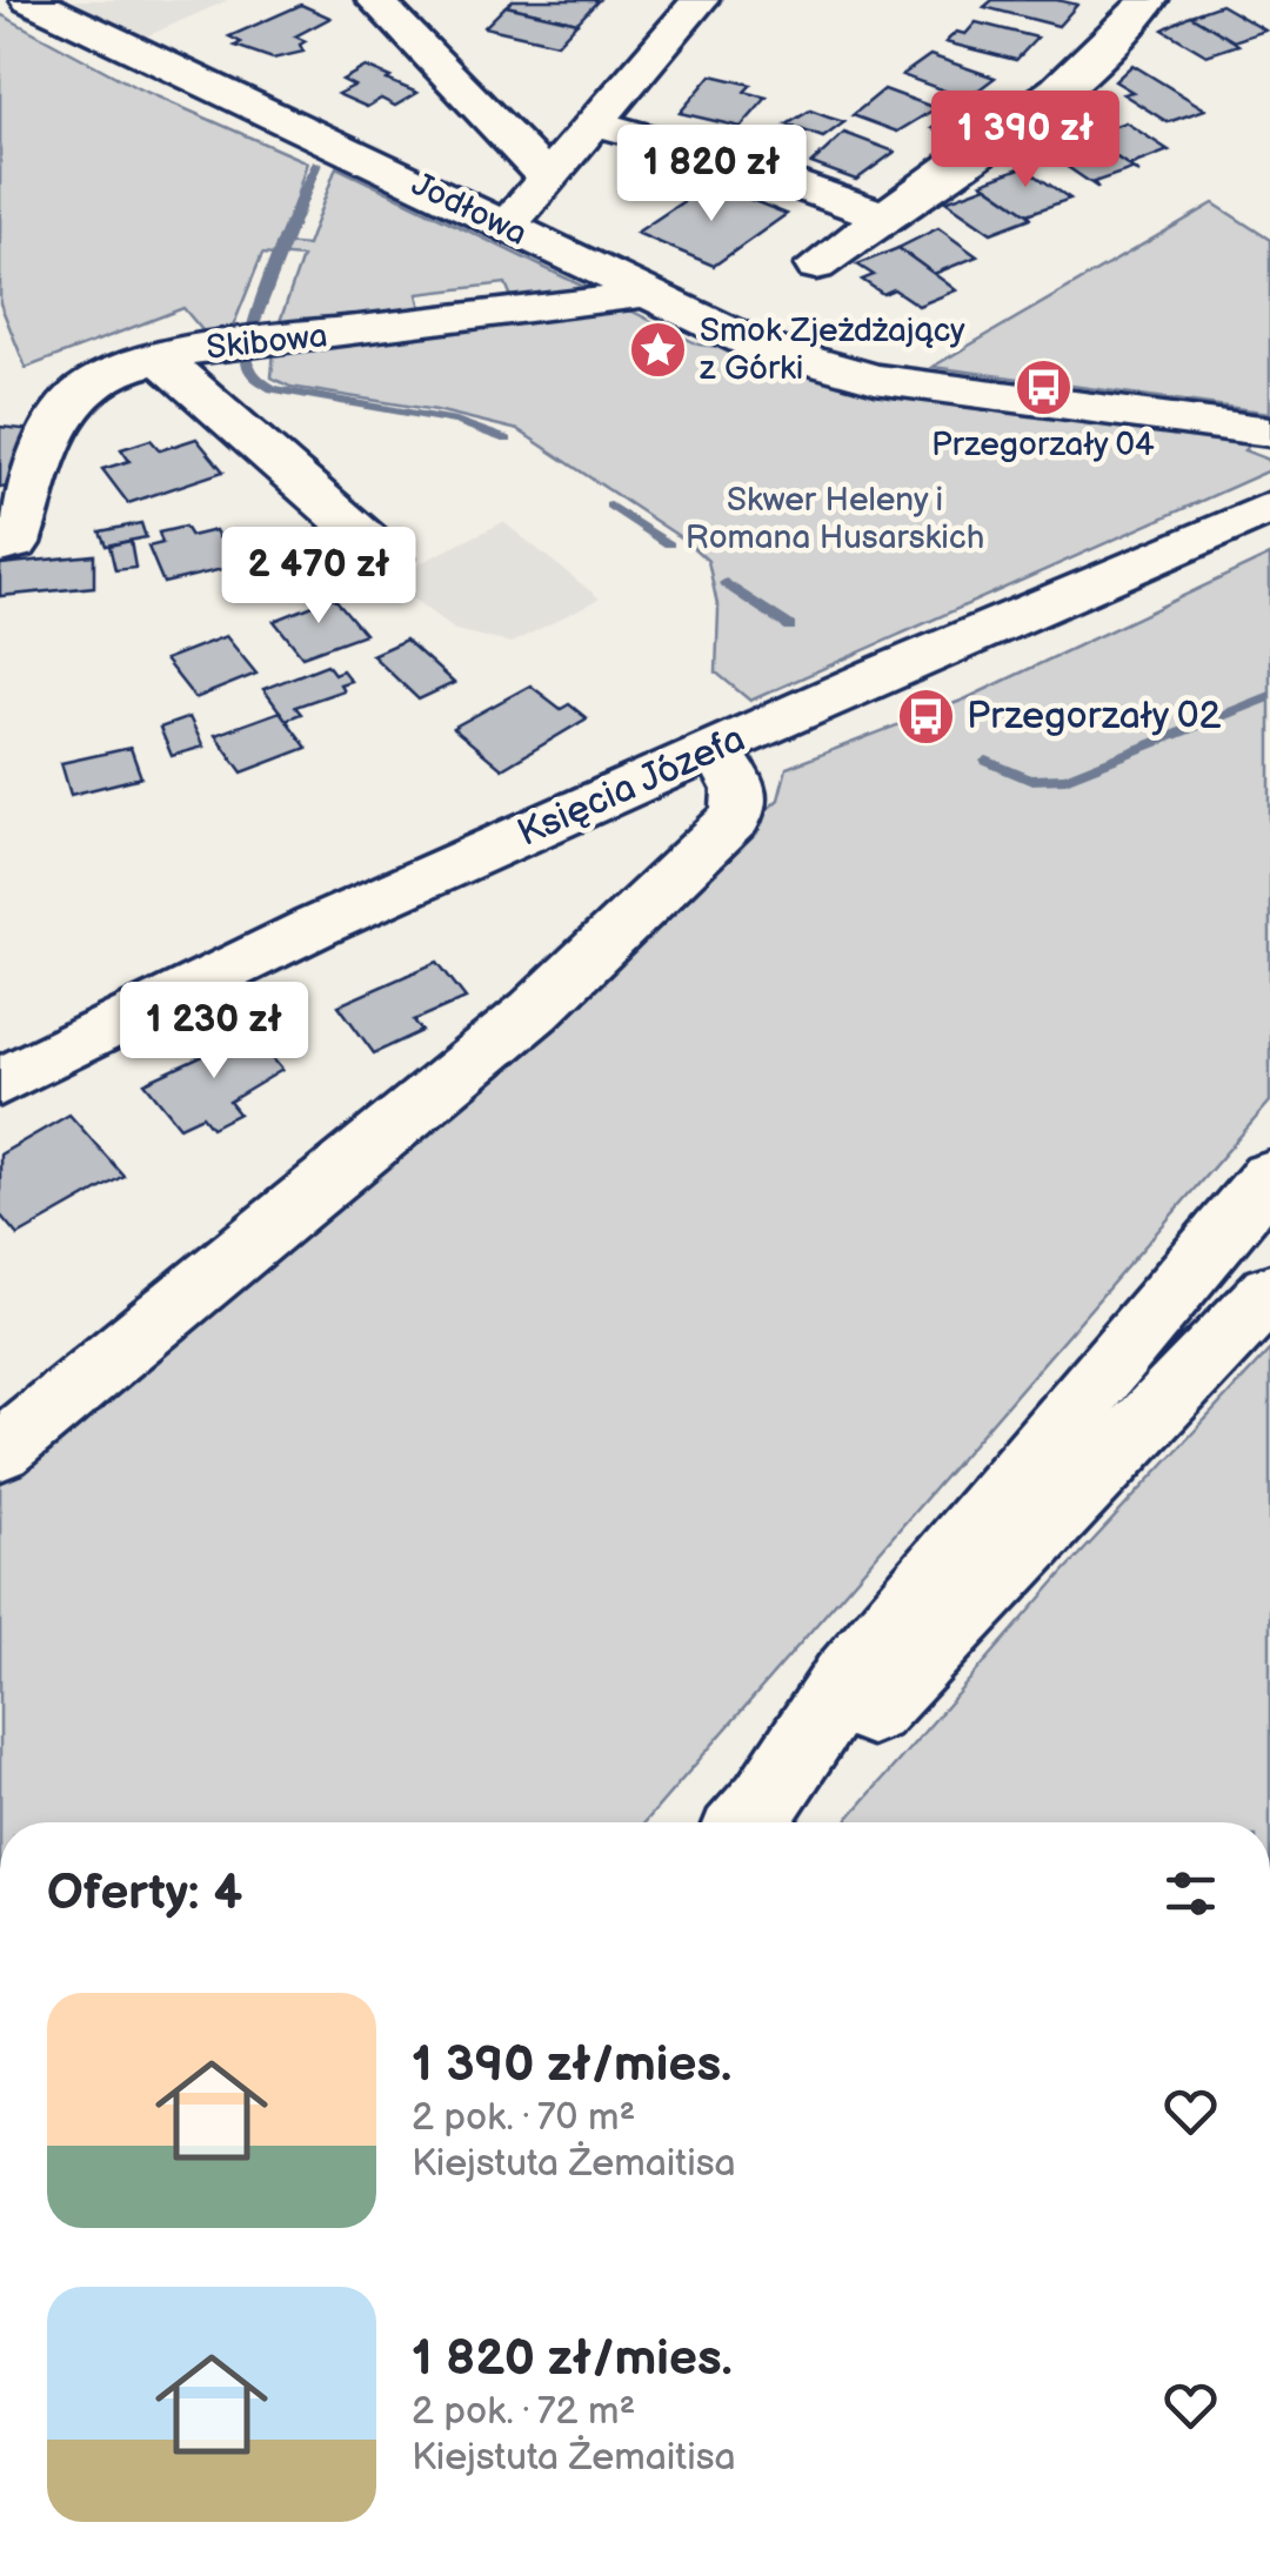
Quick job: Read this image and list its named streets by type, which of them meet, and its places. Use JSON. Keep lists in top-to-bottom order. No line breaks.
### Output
{"streets":{"street":["Jodłowa","Skibowa","Księcia Józefa"]},"crossings":[["Jodłowa","Skibowa"]],"parks":["Skwer Heleny i Romana Husarskich"],"places":{"place":["Smok Zjeżdżający z Górki"],"bus stop":["Przegorzały 04","Przegorzały 02"]},"page":{"price":["1 390 zł","1 820 zł","2 470 zł","1 230 zł"],"heading":"Oferty: 4","list":[{"name":"1 390 zł/mies.","note":"2 pok. · 70 m² · Kiejstuta Żemaitisa"},{"name":"1 820 zł/mies.","note":"2 pok. · 72 m² · Kiejstuta Żemaitisa"}]}}
